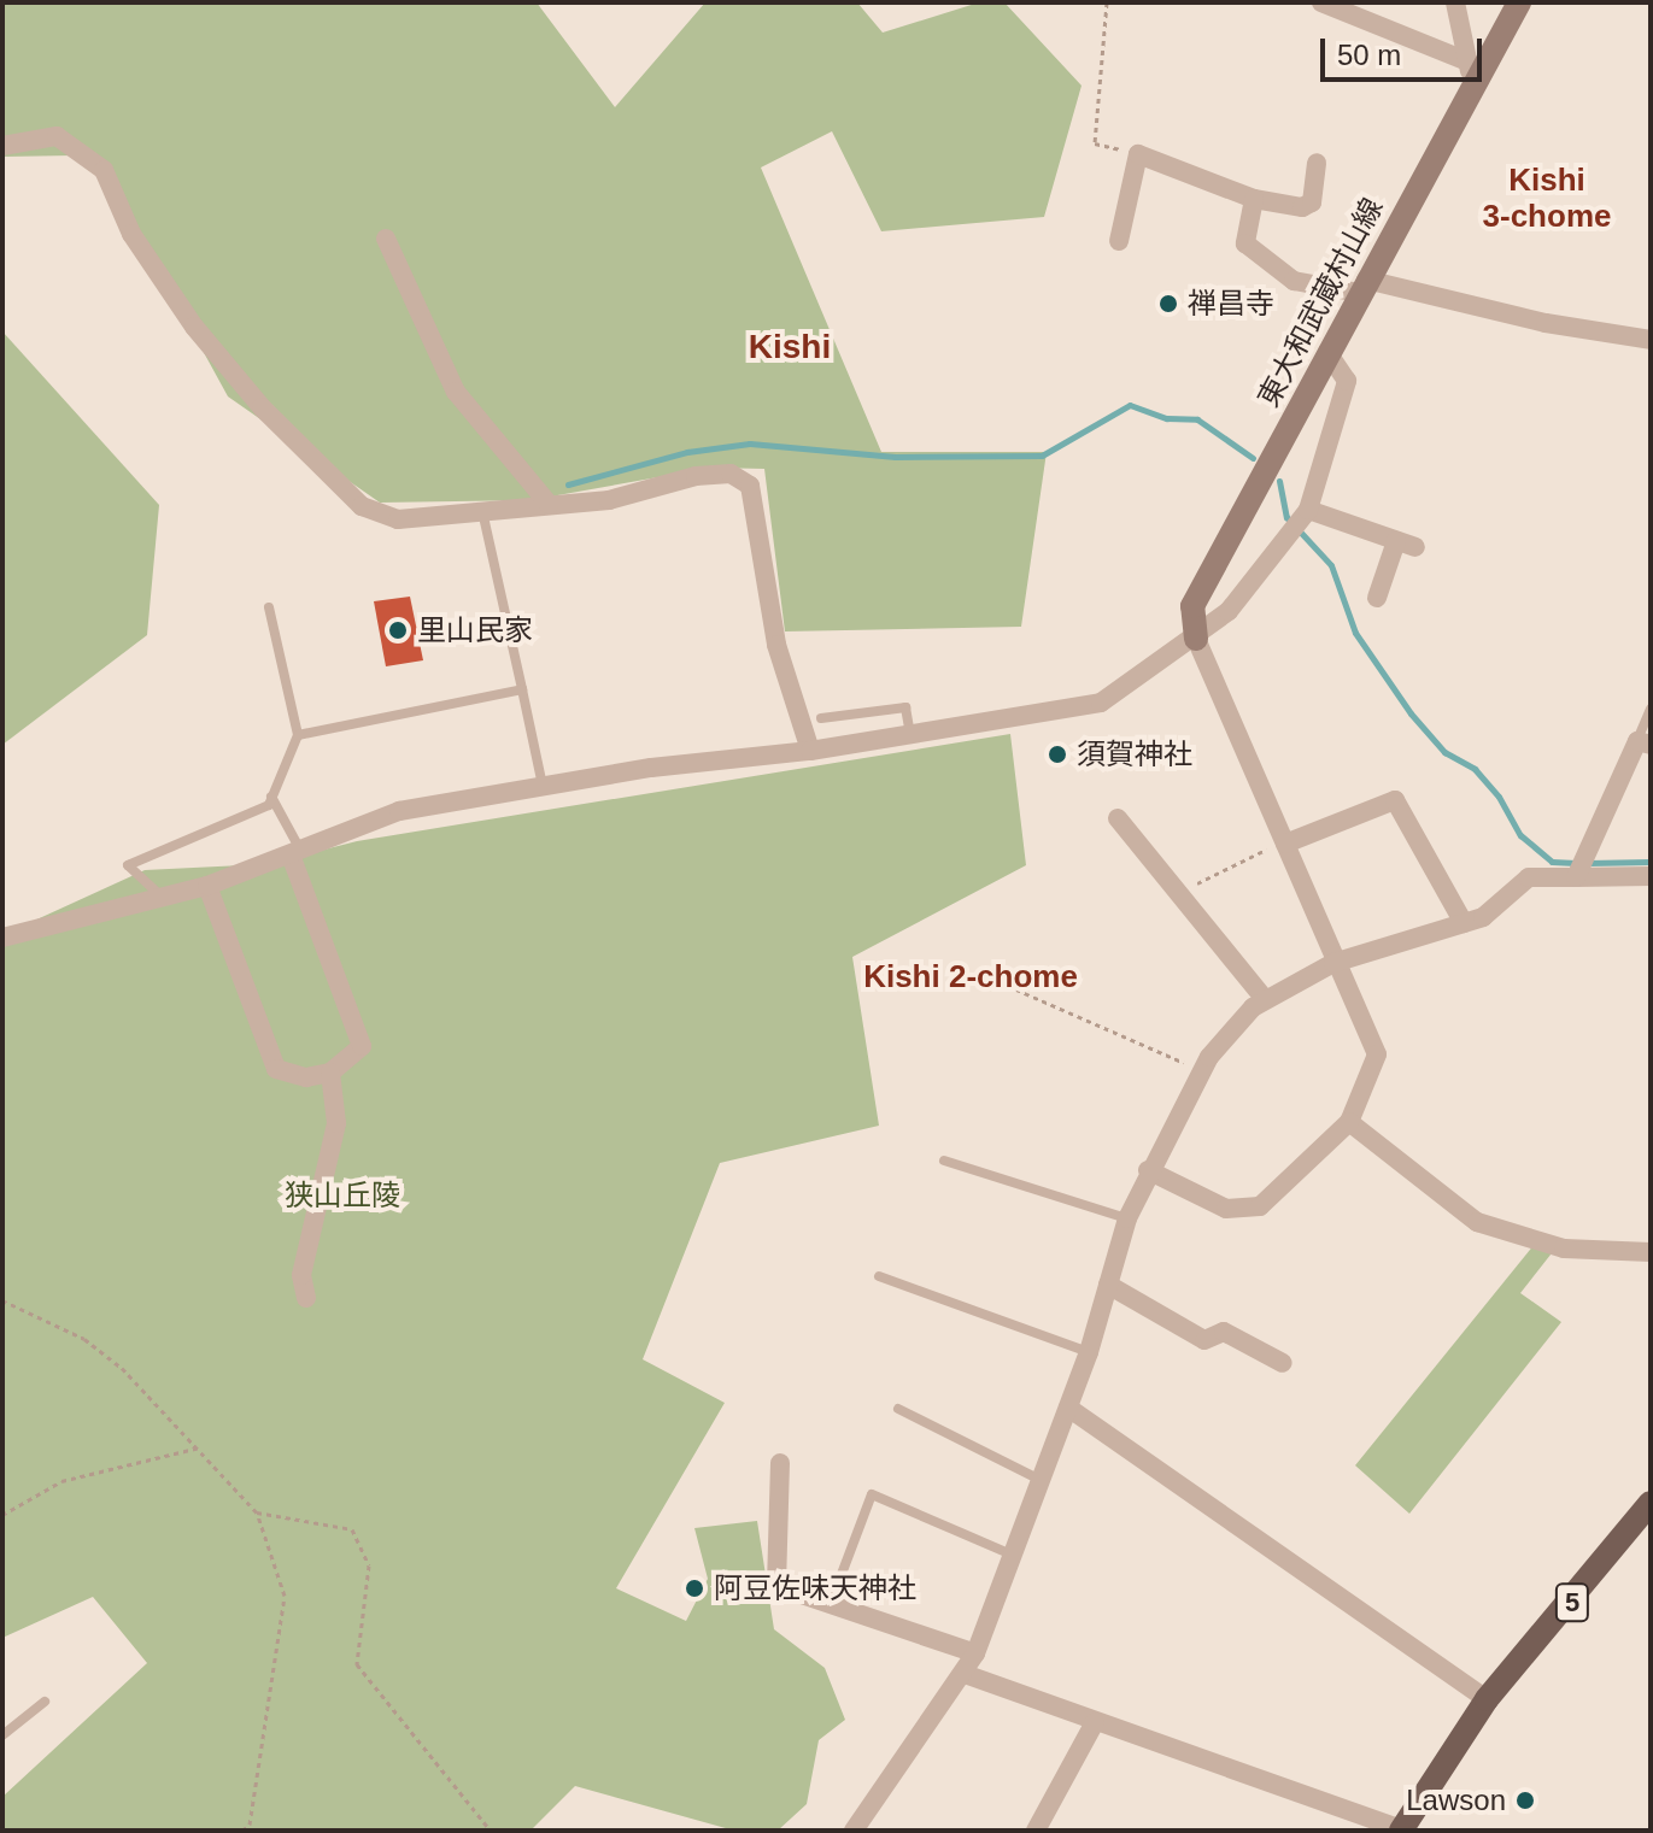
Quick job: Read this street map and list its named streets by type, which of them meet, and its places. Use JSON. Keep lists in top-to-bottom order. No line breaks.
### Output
{"streets":{"main road":["5"],"street":["東大和武蔵村山線"]},"districts":["Kishi 3-chome","Kishi","Kishi 2-chome"],"parks":["狭山丘陵"],"places":["禅昌寺","里山民家","須賀神社","阿豆佐味天神社","Lawson"],"scale_bar":"50 m"}
